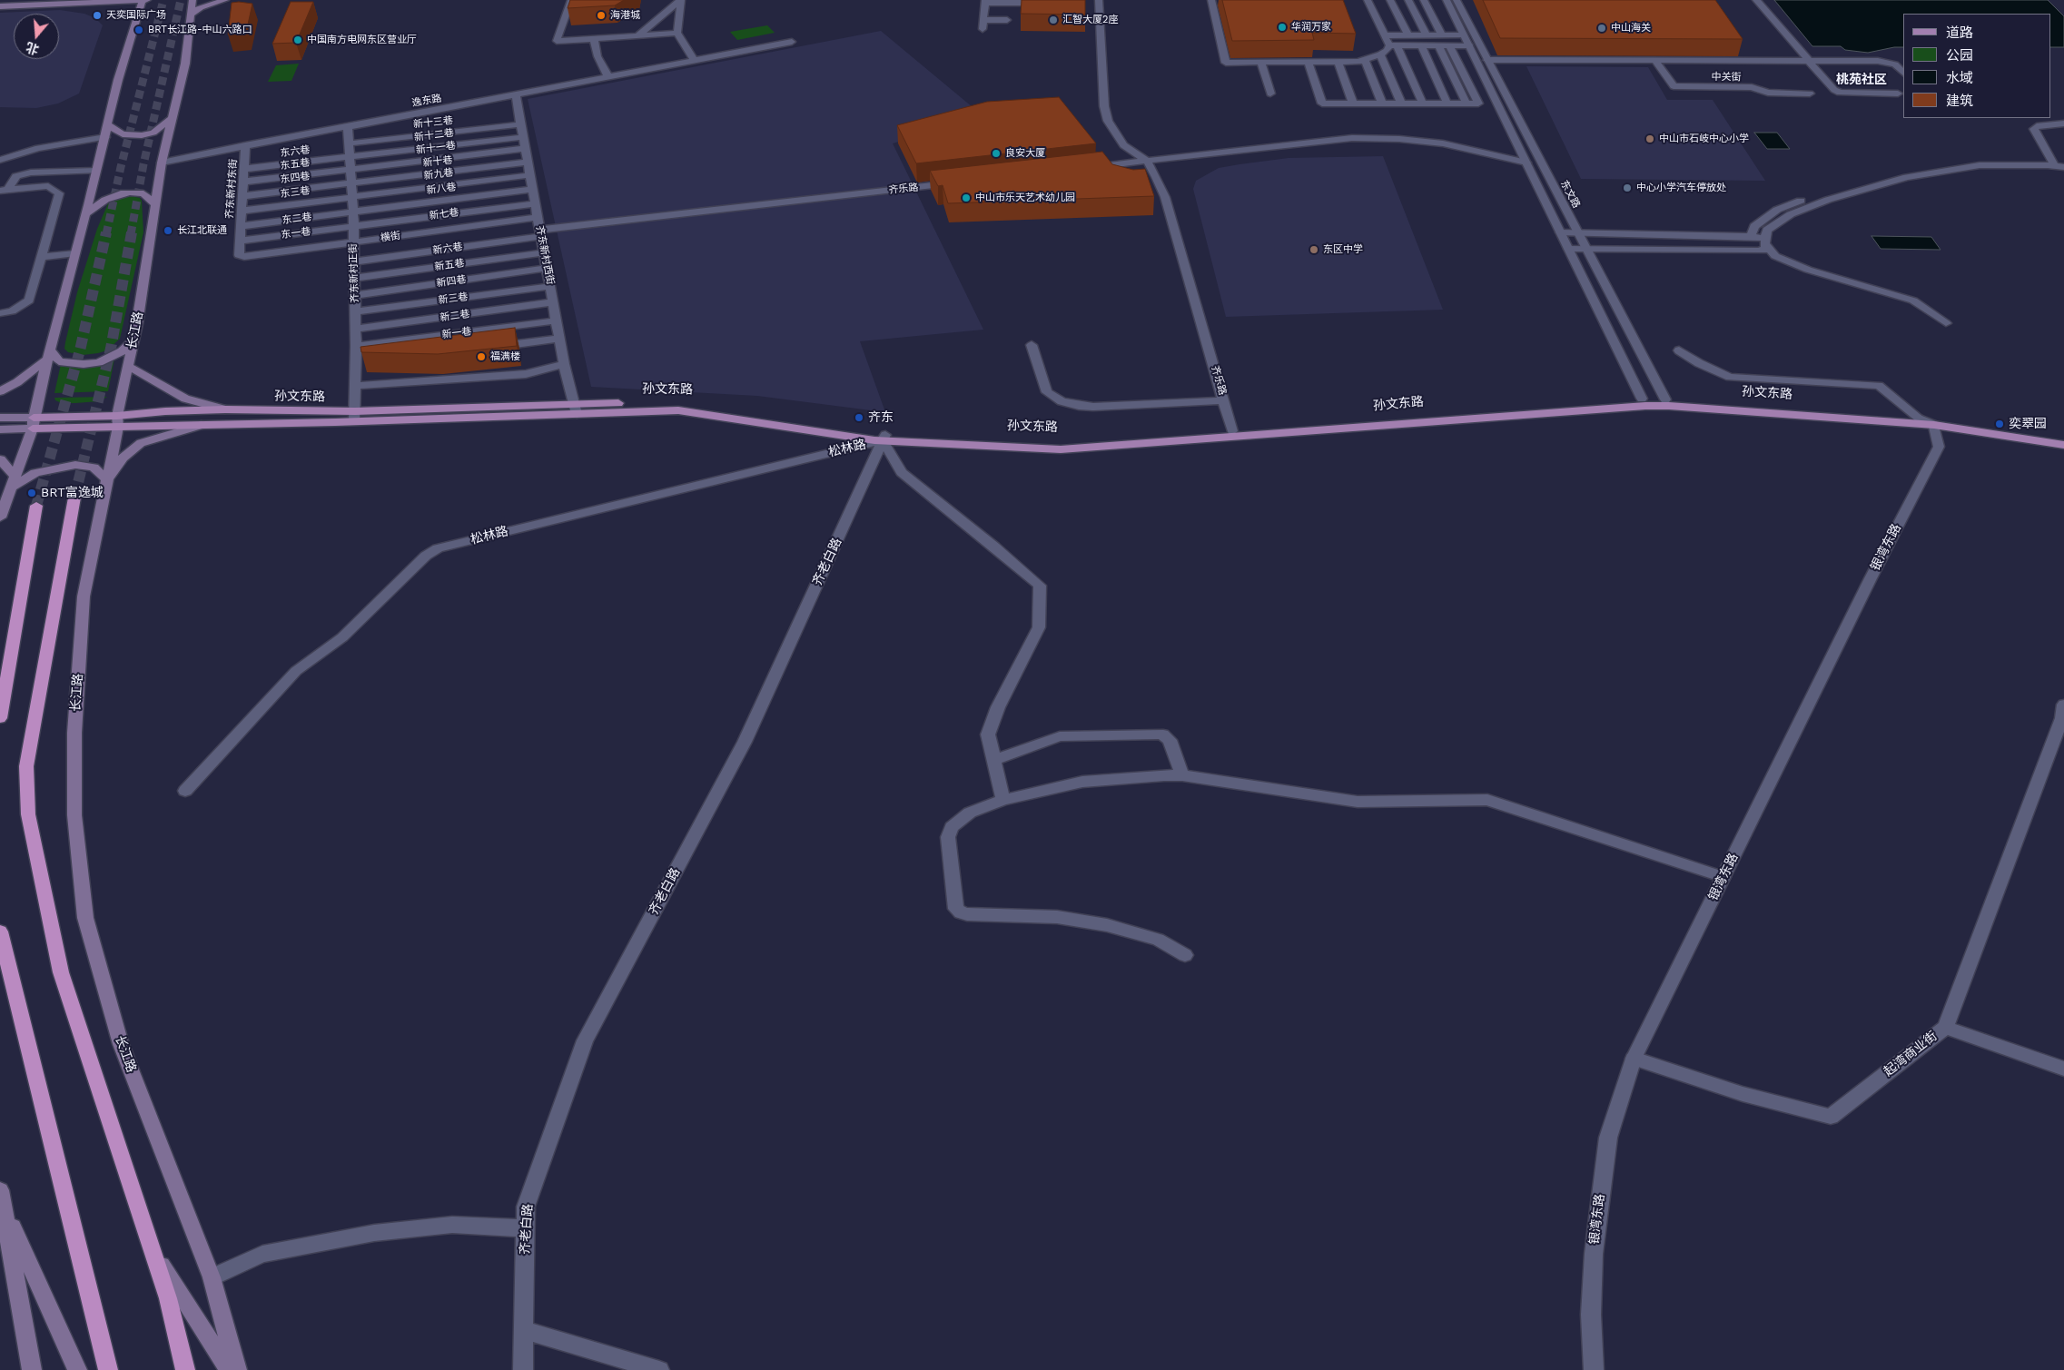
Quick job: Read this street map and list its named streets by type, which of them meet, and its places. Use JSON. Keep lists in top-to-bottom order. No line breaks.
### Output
{"streets":{"main road":["长江路","孙文东路"],"street":["中关街","逸东路","新十三巷","新十二巷","新十一巷","东六巷","新十巷","东五巷","新九巷","东四巷","齐东新村东街","新八巷","齐乐路","东三巷","东文路","新七巷","东二巷","东一巷","横街","新六巷","齐东新村西街","新五巷","齐东新村正街","新四巷","新三巷","新二巷","新一巷","松林路","银湾东路","齐老白路","起湾商业街"]},"crossings":[["中关街","东文路"],["逸东路","齐东新村东街"],["逸东路","齐东新村西街"],["逸东路","齐东新村正街"],["逸东路","长江路"],["新十三巷","齐东新村西街"],["新十三巷","齐东新村正街"],["新十二巷","东六巷"],["新十二巷","齐东新村西街"],["新十二巷","齐东新村正街"],["新十一巷","东五巷"],["新十一巷","齐东新村西街"],["新十一巷","齐东新村正街"],["东六巷","齐东新村东街"],["东六巷","齐东新村正街"],["新十巷","东四巷"],["新十巷","齐东新村西街"],["新十巷","齐东新村正街"],["东五巷","齐东新村东街"],["东五巷","齐东新村正街"],["新九巷","东三巷"],["新九巷","齐东新村西街"],["新九巷","齐东新村正街"],["东四巷","齐东新村东街"],["东四巷","齐东新村正街"],["齐东新村东街","东三巷"],["齐东新村东街","东二巷"],["齐东新村东街","东一巷"],["齐东新村东街","横街"],["新八巷","东二巷"],["新八巷","齐东新村西街"],["新八巷","齐东新村正街"],["齐乐路","新六巷"],["齐乐路","齐东新村西街"],["齐乐路","孙文东路"],["东三巷","齐东新村正街"],["东文路","孙文东路"],["新七巷","东一巷"],["新七巷","齐东新村西街"],["新七巷","齐东新村正街"],["东二巷","齐东新村正街"],["东一巷","齐东新村正街"],["横街","齐东新村西街"],["横街","齐东新村正街"],["新六巷","齐东新村西街"],["新六巷","齐东新村正街"],["齐东新村西街","新五巷"],["齐东新村西街","新四巷"],["齐东新村西街","新三巷"],["齐东新村西街","新二巷"],["齐东新村西街","新一巷"],["齐东新村西街","孙文东路"],["新五巷","齐东新村正街"],["齐东新村正街","新四巷"],["齐东新村正街","新三巷"],["齐东新村正街","新二巷"],["齐东新村正街","新一巷"],["齐东新村正街","孙文东路"],["长江路","孙文东路"],["孙文东路","松林路"],["孙文东路","银湾东路"],["孙文东路","齐老白路"],["松林路","齐老白路"],["银湾东路","起湾商业街"]],"districts":["桃苑社区"],"places":["天奕国际广场","海港城","汇智大厦2座","华润万家","中山海关","BRT长江路-中山六路口","中国南方电网东区营业厅","中山市石岐中心小学","良安大厦","中心小学汽车停放处","中山市乐天艺术幼儿园","长江北联通","东区中学","福满楼","齐东","奕翠园","BRT富逸城"],"legend":["道路","公园","水域","建筑"],"north":"bottom"}
